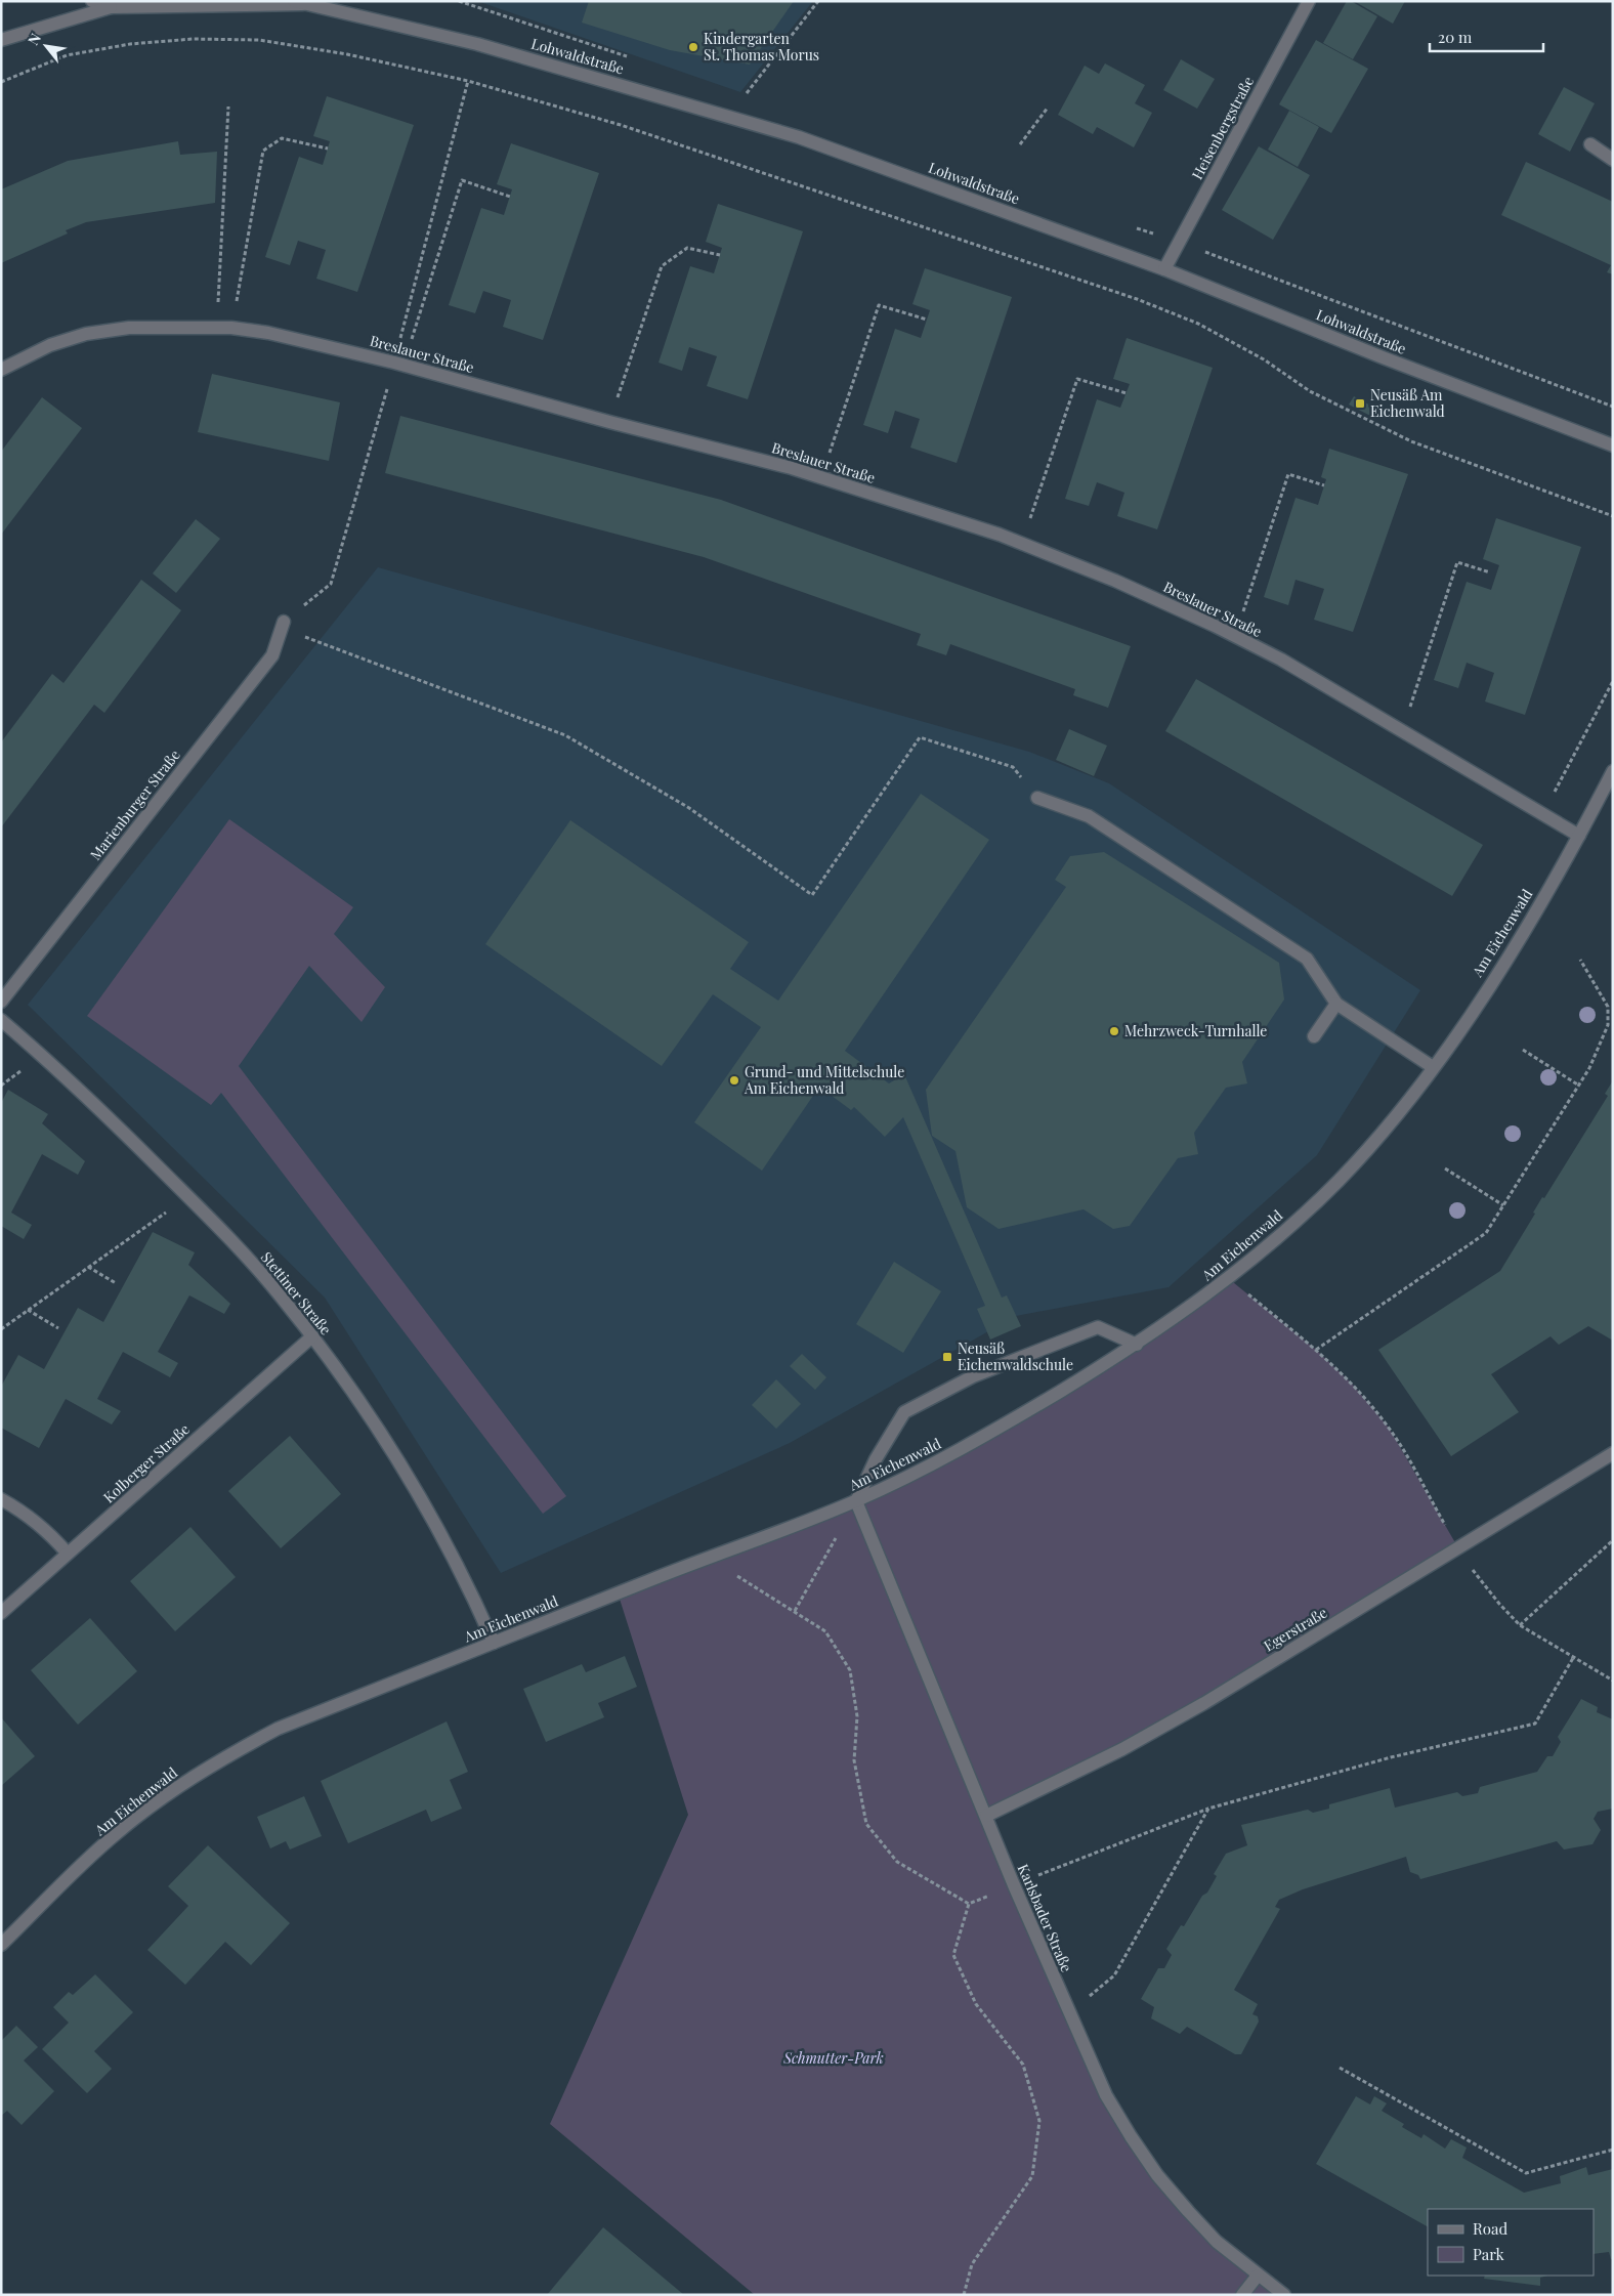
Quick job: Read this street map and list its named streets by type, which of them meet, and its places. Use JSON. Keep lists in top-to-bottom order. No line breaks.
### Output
{"streets":{"street":["Lohwaldstraße","Heisenbergstraße","Breslauer Straße","Marienburger Straße","Am Eichenwald","Stettiner Straße","Kolberger Straße","Egerstraße","Karlsbader Straße"]},"crossings":[["Lohwaldstraße","Heisenbergstraße"],["Breslauer Straße","Am Eichenwald"],["Am Eichenwald","Stettiner Straße"],["Am Eichenwald","Karlsbader Straße"],["Stettiner Straße","Kolberger Straße"],["Egerstraße","Karlsbader Straße"]],"parks":["Schmutter-Park"],"places":{"other":["Kindergarten St. Thomas Morus","Mehrzweck-Turnhalle","Grund- und Mittelschule Am Eichenwald"],"transit":["Neusäß Am Eichenwald","Neusäß Eichenwaldschule"]},"legend":["Road","Park"],"scale_bar":"20 m","north":"top left"}
